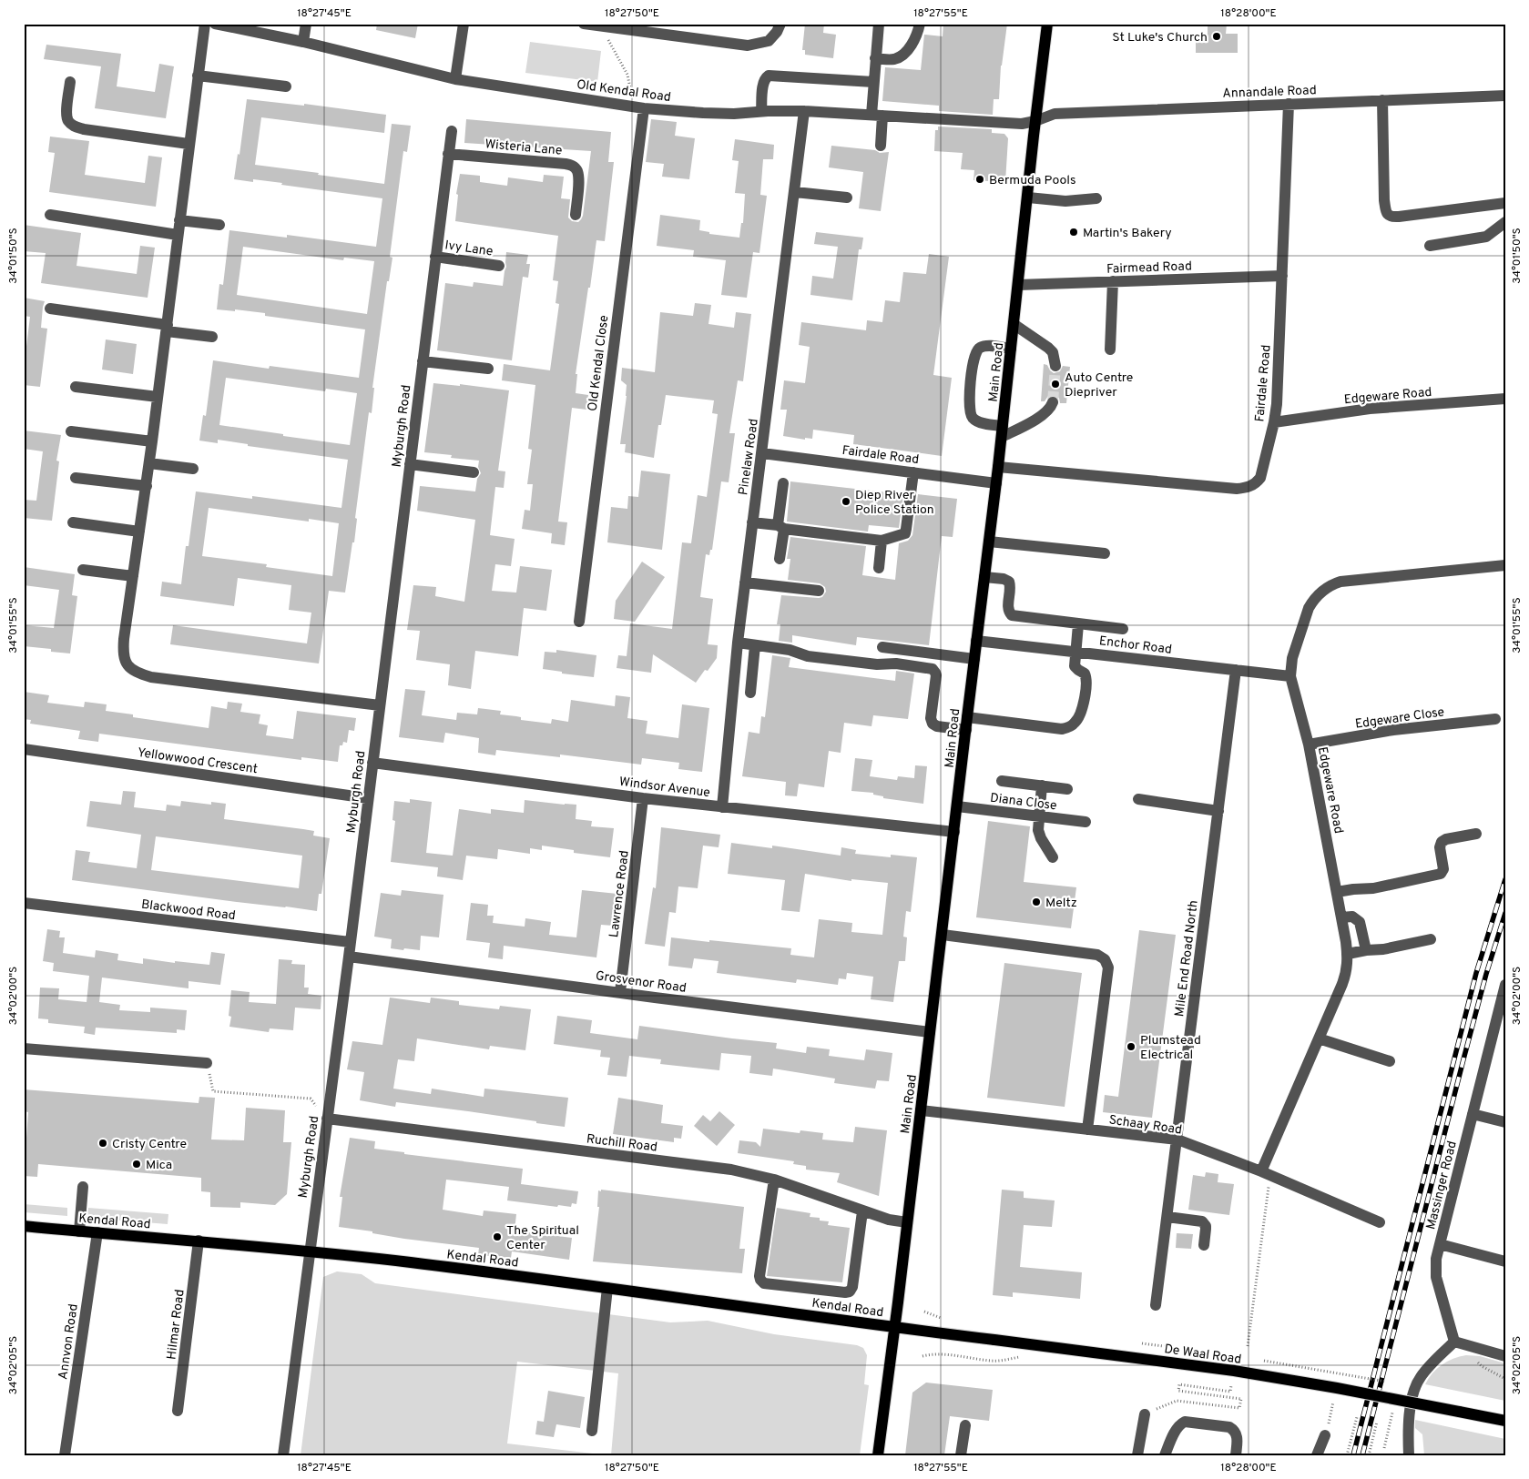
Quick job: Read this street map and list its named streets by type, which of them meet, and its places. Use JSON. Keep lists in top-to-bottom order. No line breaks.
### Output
{"streets":{"main road":["Main Road","Kendal Road","De Waal Road"],"street":["Old Kendal Road","Annandale Road","Wisteria Lane","Ivy Lane","Fairmead Road","Old Kendal Close","Fairdale Road","Edgeware Road","Myburgh Road","Pinelaw Road","Enchor Road","Edgeware Close","Yellowwood Crescent","Windsor Avenue","Diana Close","Lawrence Road","Blackwood Road","Mile End Road North","Grosvenor Road","Schaay Road","Ruchill Road","Massinger Road","Hilmar Road","Annvon Road"]},"crossings":[["Old Kendal Road","Annandale Road"],["Old Kendal Road","Old Kendal Close"],["Old Kendal Road","Main Road"],["Old Kendal Road","Pinelaw Road"],["Annandale Road","Main Road"],["Annandale Road","Fairdale Road"],["Wisteria Lane","Myburgh Road"],["Ivy Lane","Myburgh Road"],["Fairmead Road","Main Road"],["Fairmead Road","Fairdale Road"],["Main Road","Fairdale Road"],["Main Road","Enchor Road"],["Main Road","Windsor Avenue"],["Main Road","Diana Close"],["Main Road","Grosvenor Road"],["Main Road","Schaay Road"],["Main Road","Ruchill Road"],["Main Road","Kendal Road"],["Main Road","De Waal Road"],["Fairdale Road","Edgeware Road"],["Fairdale Road","Pinelaw Road"],["Edgeware Road","Enchor Road"],["Edgeware Road","Edgeware Close"],["Edgeware Road","Schaay Road"],["Myburgh Road","Yellowwood Crescent"],["Myburgh Road","Windsor Avenue"],["Myburgh Road","Blackwood Road"],["Myburgh Road","Grosvenor Road"],["Myburgh Road","Ruchill Road"],["Myburgh Road","Kendal Road"],["Pinelaw Road","Windsor Avenue"],["Enchor Road","Mile End Road North"],["Windsor Avenue","Lawrence Road"],["Lawrence Road","Grosvenor Road"],["Mile End Road North","Schaay Road"],["Kendal Road","Hilmar Road"],["Kendal Road","Annvon Road"],["Kendal Road","De Waal Road"]],"places":["St Luke's Church","Bermuda Pools","Martin's Bakery","Auto Centre Diepriver","Diep River Police Station","Meltz","Plumstead Electrical","Cristy Centre","Mica","The Spiritual Center"],"coordinates":["18°27'45\"E","18°27'50\"E","18°27'55\"E","18°28'00\"E","34°01'50\"S","34°01'55\"S","34°02'00\"S","34°02'05\"S"]}
